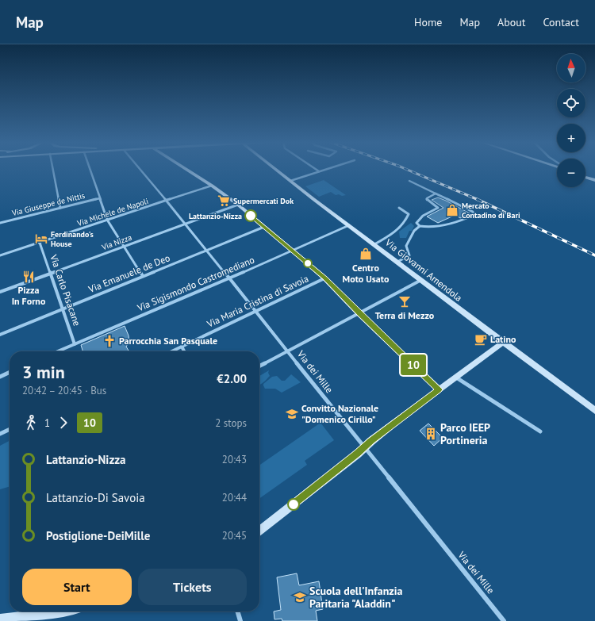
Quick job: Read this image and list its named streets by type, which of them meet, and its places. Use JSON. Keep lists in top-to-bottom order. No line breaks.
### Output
{"streets":{"main road":["Via Giovanni Amendola"],"street":["Via Giuseppe de Nittis","Via Michele de Napoli","Via Nizza","Via Emanuele de Deo","Via Sigismondo Castromediano","Via Carlo Pisacane","Via Maria Cristina di Savoia","Via dei Mille"]},"crossings":[["Via Michele de Napoli","Via Carlo Pisacane"],["Via Michele de Napoli","Via dei Mille"],["Via Nizza","Via Carlo Pisacane"],["Via Nizza","Via dei Mille"],["Via Giovanni Amendola","Via Sigismondo Castromediano"],["Via Emanuele de Deo","Via Carlo Pisacane"],["Via Emanuele de Deo","Via dei Mille"],["Via Sigismondo Castromediano","Via Carlo Pisacane"],["Via Sigismondo Castromediano","Via dei Mille"],["Via Maria Cristina di Savoia","Via dei Mille"]],"places":{"supermarket":["Supermercati Dok"],"shop":["Mercato Contadino di Bari","Centro Moto Usato"],"other":["Lattanzio-Nizza"],"hotel":["Ferdinando's House"],"restaurant":["Pizza In Forno"],"bar":["Terra di Mezzo"],"cafe":["Latino"],"church":["Parrocchia San Pasquale"],"school or university":["Convitto Nazionale \"Domenico Cirillo\"","Scuola dell'Infanzia Paritaria \"Aladdin\""],"building":["Parco IEEP Portineria"]},"lines":["bus line 10"],"north":"top","page":{"header":"Map","nav":["Home","Map","About","Contact"],"on_map":"10","map_buttons":["+","−"],"heading":["3 min","20:42 – 20:45 · Bus","€2.00"],"legs":["1","10","2 stops"],"list":[{"name":"Lattanzio-Nizza","value":"20:43"},{"name":"Lattanzio-Di Savoia","value":"20:44"},{"name":"Postiglione-DeiMille","value":"20:45"}],"buttons":["Start","Tickets"]}}
